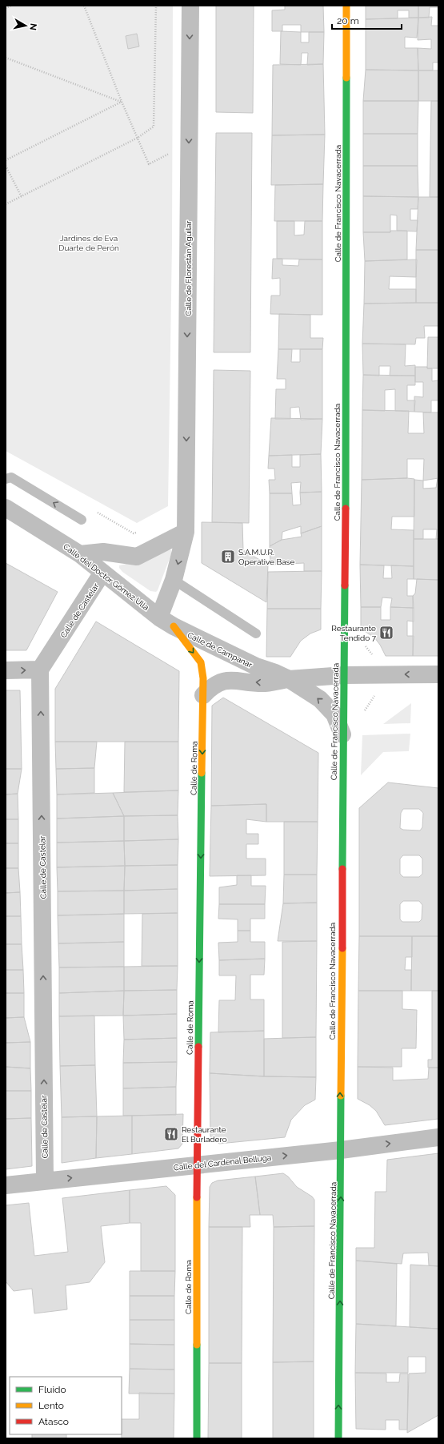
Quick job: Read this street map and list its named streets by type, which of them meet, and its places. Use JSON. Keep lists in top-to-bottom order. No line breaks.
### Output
{"streets":{"street":["Calle de Francisco Navacerrada","Calle de Florestán Aguilar","Calle del Doctor Gómez Ulla","Calle de Castelar","Calle de Campanar","Calle de Roma","Calle del Cardenal Belluga"]},"crossings":[["Calle de Francisco Navacerrada","Calle de Campanar"],["Calle de Francisco Navacerrada","Calle del Cardenal Belluga"],["Calle de Florestán Aguilar","Calle del Doctor Gómez Ulla"],["Calle de Florestán Aguilar","Calle de Campanar"],["Calle de Florestán Aguilar","Calle de Roma"],["Calle del Doctor Gómez Ulla","Calle de Castelar"],["Calle del Doctor Gómez Ulla","Calle de Campanar"],["Calle del Doctor Gómez Ulla","Calle de Roma"],["Calle de Castelar","Calle del Cardenal Belluga"],["Calle de Campanar","Calle de Roma"],["Calle de Roma","Calle del Cardenal Belluga"]],"one_way":["Calle de Francisco Navacerrada","Calle de Florestán Aguilar","Calle de Castelar","Calle de Roma","Calle del Cardenal Belluga"],"parks":["Jardines de Eva Duarte de Perón"],"places":{"building":["S.A.M.U.R. Operative Base"],"restaurant":["Restaurante Tendido 7","Restaurante El Burladero"]},"legend":["Fluido","Lento","Atasco"],"scale_bar":"20 m","north":"right"}
